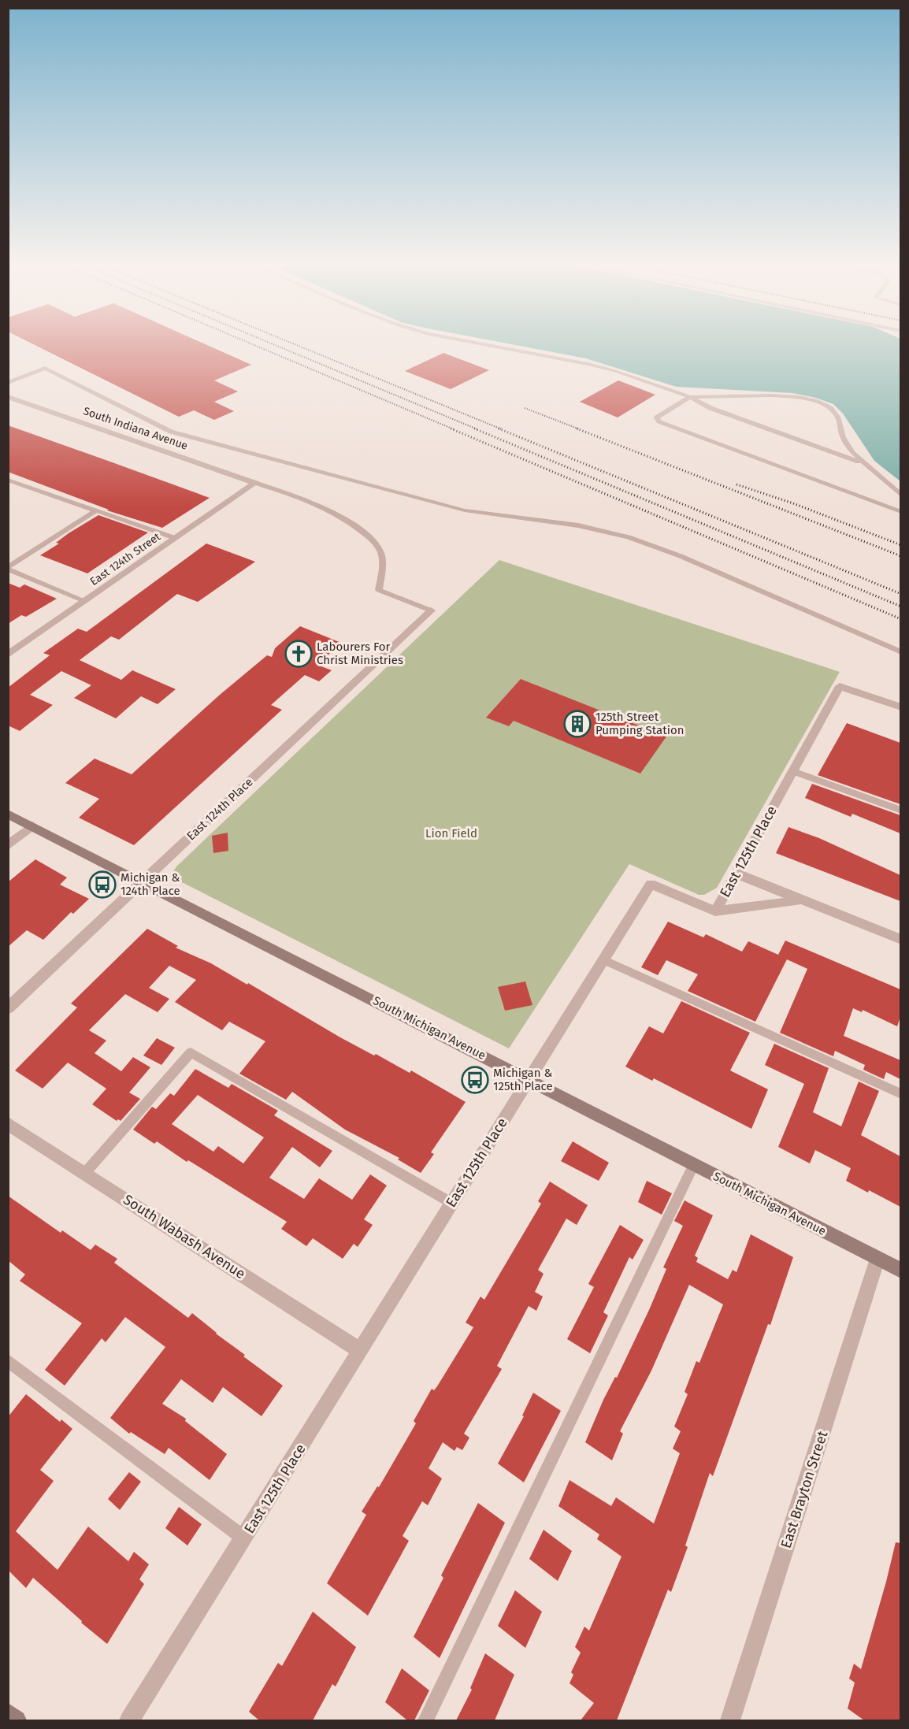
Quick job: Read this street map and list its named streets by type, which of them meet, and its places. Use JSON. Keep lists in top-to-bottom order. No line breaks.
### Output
{"streets":{"main road":["South Michigan Avenue"],"street":["South Indiana Avenue","East 124th Street","East 124th Place","East 125th Place","South Wabash Avenue","East Brayton Street"]},"crossings":[["South Indiana Avenue","East 124th Street"],["East 124th Place","South Michigan Avenue"],["East 125th Place","South Michigan Avenue"],["East 125th Place","South Wabash Avenue"],["South Michigan Avenue","East Brayton Street"]],"parks":["Lion Field"],"places":{"church":["Labourers For Christ Ministries"],"building":["125th Street Pumping Station"],"bus stop":["Michigan & 124th Place","Michigan & 125th Place"]}}
